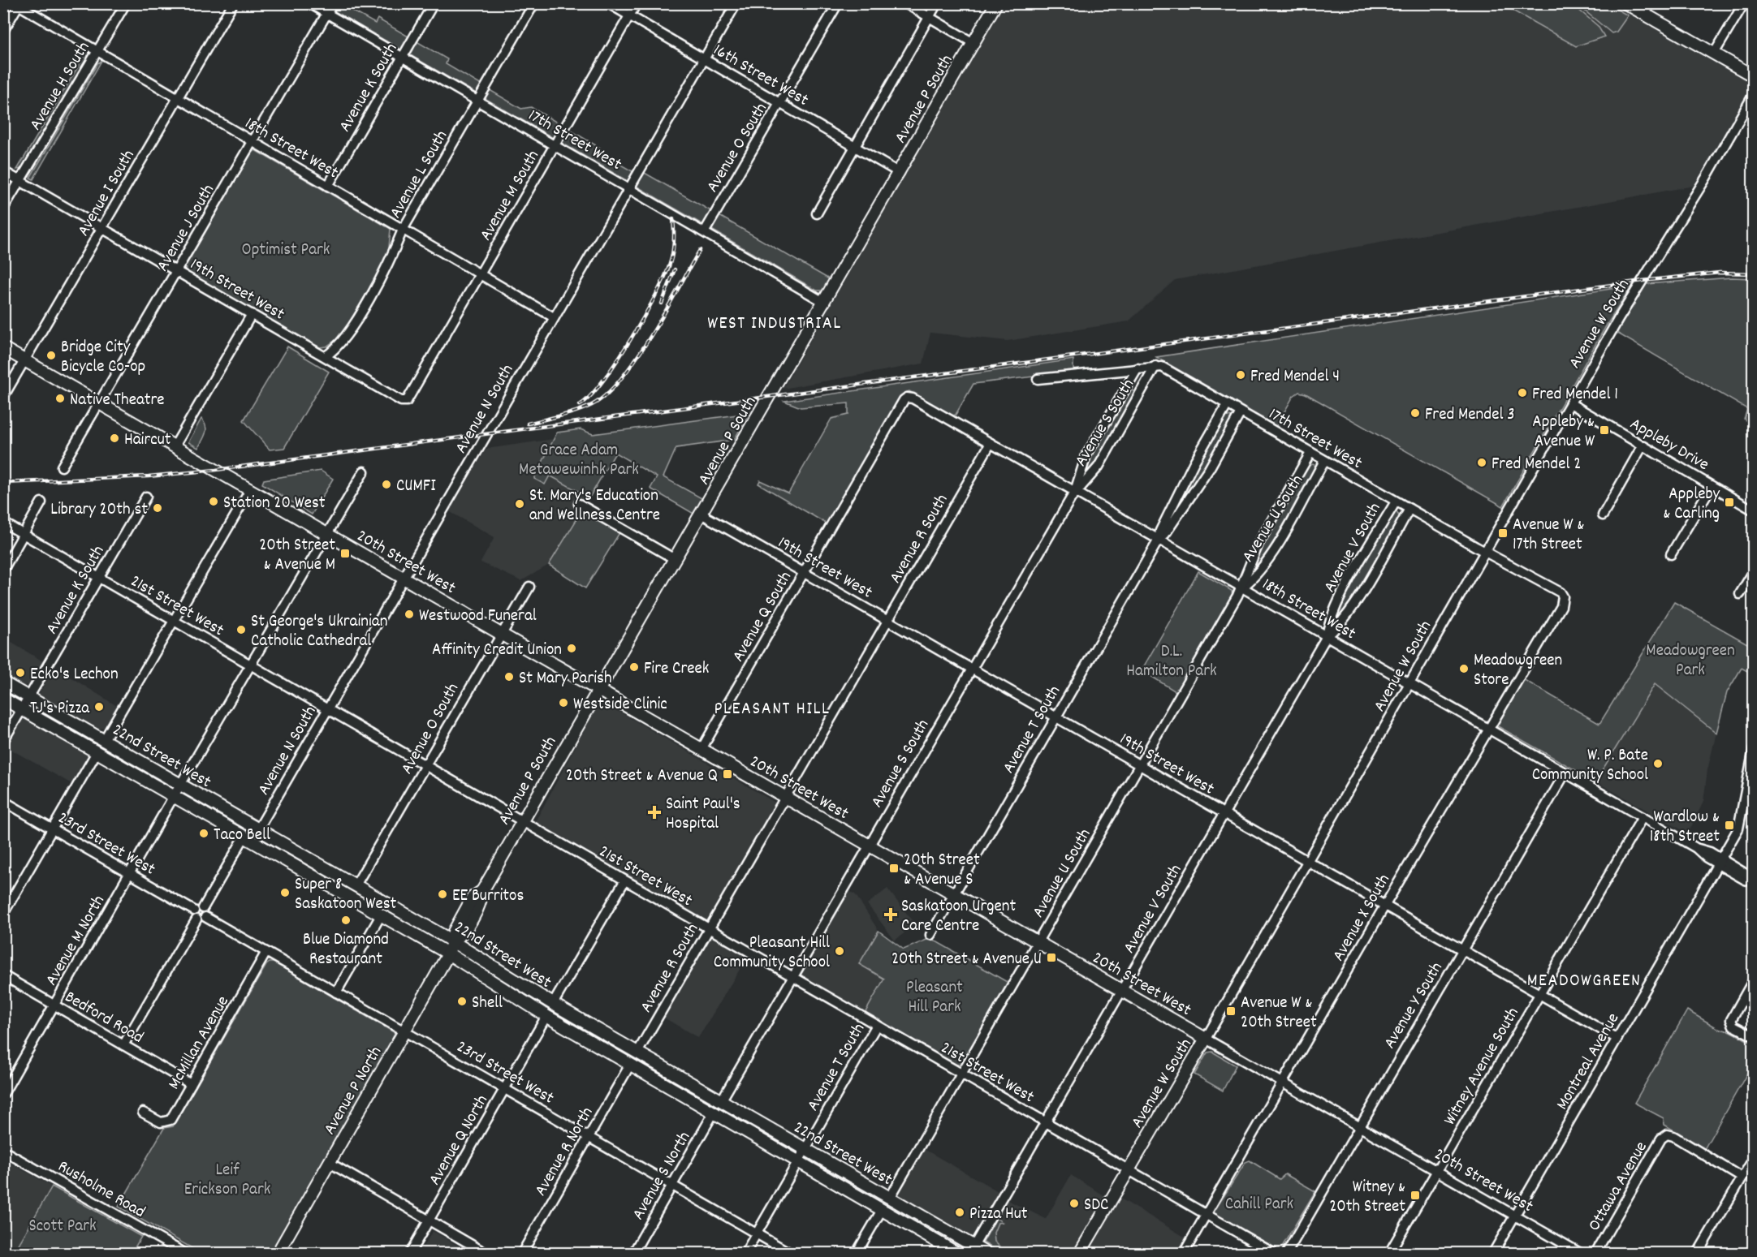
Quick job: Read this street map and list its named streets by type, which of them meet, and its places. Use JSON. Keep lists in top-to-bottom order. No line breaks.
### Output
{"streets":{"main road":["Avenue P South","Avenue W South","20th Street West","22nd Street West","Avenue P North"],"street":["16th Street West","Avenue H South","Avenue K South","17th Street West","18th Street West","Avenue O South","Avenue L South","Avenue I South","Avenue M South","Avenue J South","19th Street West","Avenue N South","Avenue S South","Appleby Drive","Avenue U South","Avenue R South","Avenue V South","21st Street West","Avenue Q South","Avenue T South","23rd Street West","Avenue X South","Avenue M North","Avenue Y South","Bedford Road","McMillan Avenue","Montreal Avenue","Witney Avenue South","Avenue Q North","Avenue R North","Avenue S North","Ottawa Avenue","Rusholme Road"]},"crossings":[["16th Street West","Avenue P South"],["16th Street West","Avenue O South"],["16th Street West","Avenue M South"],["16th Street West","Avenue N South"],["Avenue H South","18th Street West"],["Avenue H South","19th Street West"],["Avenue K South","17th Street West"],["Avenue K South","18th Street West"],["Avenue K South","21st Street West"],["Avenue K South","22nd Street West"],["Avenue P South","17th Street West"],["Avenue P South","19th Street West"],["Avenue P South","20th Street West"],["Avenue P South","21st Street West"],["Avenue P South","22nd Street West"],["Avenue P South","Avenue P North"],["17th Street West","Avenue O South"],["17th Street West","Avenue L South"],["17th Street West","Avenue M South"],["17th Street West","Avenue J South"],["17th Street West","Avenue W South"],["17th Street West","Avenue N South"],["17th Street West","Avenue S South"],["17th Street West","Avenue U South"],["17th Street West","Avenue V South"],["17th Street West","Avenue T South"],["17th Street West","Avenue X South"],["18th Street West","Avenue L South"],["18th Street West","Avenue I South"],["18th Street West","Avenue M South"],["18th Street West","Avenue J South"],["18th Street West","Avenue W South"],["18th Street West","Avenue N South"],["18th Street West","Avenue S South"],["18th Street West","Avenue U South"],["18th Street West","Avenue R South"],["18th Street West","Avenue V South"],["18th Street West","Avenue Q South"],["18th Street West","Avenue T South"],["18th Street West","Avenue X South"],["18th Street West","Avenue Y South"],["18th Street West","Montreal Avenue"],["18th Street West","Witney Avenue South"],["Avenue O South","20th Street West"],["Avenue O South","21st Street West"],["Avenue O South","22nd Street West"],["Avenue L South","19th Street West"],["Avenue I South","19th Street West"],["Avenue I South","20th Street West"],["Avenue M South","19th Street West"],["Avenue J South","19th Street West"],["Avenue J South","20th Street West"],["19th Street West","Avenue W South"],["19th Street West","Avenue S South"],["19th Street West","Avenue U South"],["19th Street West","Avenue R South"],["19th Street West","Avenue V South"],["19th Street West","Avenue Q South"],["19th Street West","Avenue T South"],["19th Street West","Avenue X South"],["19th Street West","Avenue Y South"],["19th Street West","Montreal Avenue"],["19th Street West","Witney Avenue South"],["Avenue W South","Appleby Drive"],["Avenue W South","20th Street West"],["Avenue W South","21st Street West"],["Avenue N South","20th Street West"],["Avenue N South","21st Street West"],["Avenue N South","22nd Street West"],["Avenue S South","20th Street West"],["Avenue S South","21st Street West"],["Avenue S South","22nd Street West"],["Avenue U South","20th Street West"],["Avenue U South","21st Street West"],["Avenue U South","22nd Street West"],["Avenue R South","20th Street West"],["Avenue R South","21st Street West"],["Avenue R South","22nd Street West"],["Avenue V South","20th Street West"],["Avenue V South","21st Street West"],["Avenue V South","22nd Street West"],["20th Street West","Avenue Q South"],["20th Street West","Avenue T South"],["20th Street West","Avenue X South"],["20th Street West","Avenue Y South"],["20th Street West","Montreal Avenue"],["20th Street West","Witney Avenue South"],["21st Street West","Avenue T South"],["21st Street West","Avenue X South"],["Avenue T South","22nd Street West"],["Avenue T South","23rd Street West"],["22nd Street West","Avenue M North"],["22nd Street West","Avenue P North"],["22nd Street West","Avenue Q North"],["22nd Street West","Avenue R North"],["22nd Street West","Avenue S North"],["23rd Street West","Avenue M North"],["23rd Street West","McMillan Avenue"],["23rd Street West","Avenue P North"],["23rd Street West","Avenue Q North"],["23rd Street West","Avenue R North"],["23rd Street West","Avenue S North"],["Avenue M North","Bedford Road"],["Bedford Road","McMillan Avenue"]],"districts":["WEST INDUSTRIAL","PLEASANT HILL","MEADOWGREEN"],"parks":["Optimist Park","Grace Adam Metawewinhk Park","Meadowgreen Park","D.L. Hamilton Park","Pleasant Hill Park","Leif Erickson Park","Cahill Park","Scott Park"],"places":{"other":["Bridge City Bicycle Co-op","Fred Mendel 4","Fred Mendel 1","Native Theatre","Fred Mendel 3","Haircut","Fred Mendel 2","CUMFI","Station 20 West","St. Mary's Education and Wellness Centre","Library 20th st","Westwood Funeral","St George's Ukrainian Catholic Cathedral","Affinity Credit Union","Fire Creek","Meadowgreen Store","Ecko's Lechon","St Mary Parish","Westside Clinic","TJ's Pizza","W. P. Bate Community School","Taco Bell","Super 8 Saskatoon West","EE Burritos","Blue Diamond Restaurant","Pleasant Hill Community School","Shell","SDC","Pizza Hut"],"transit":["Appleby & Avenue W","Appleby & Carling","Avenue W & 17th Street","20th Street & Avenue M","20th Street & Avenue Q","Wardlow & 18th Street","20th Street & Avenue S","20th Street & Avenue U","Avenue W & 20th Street","Witney & 20th Street"],"health":["Saint Paul's Hospital","Saskatoon Urgent Care Centre"]}}
